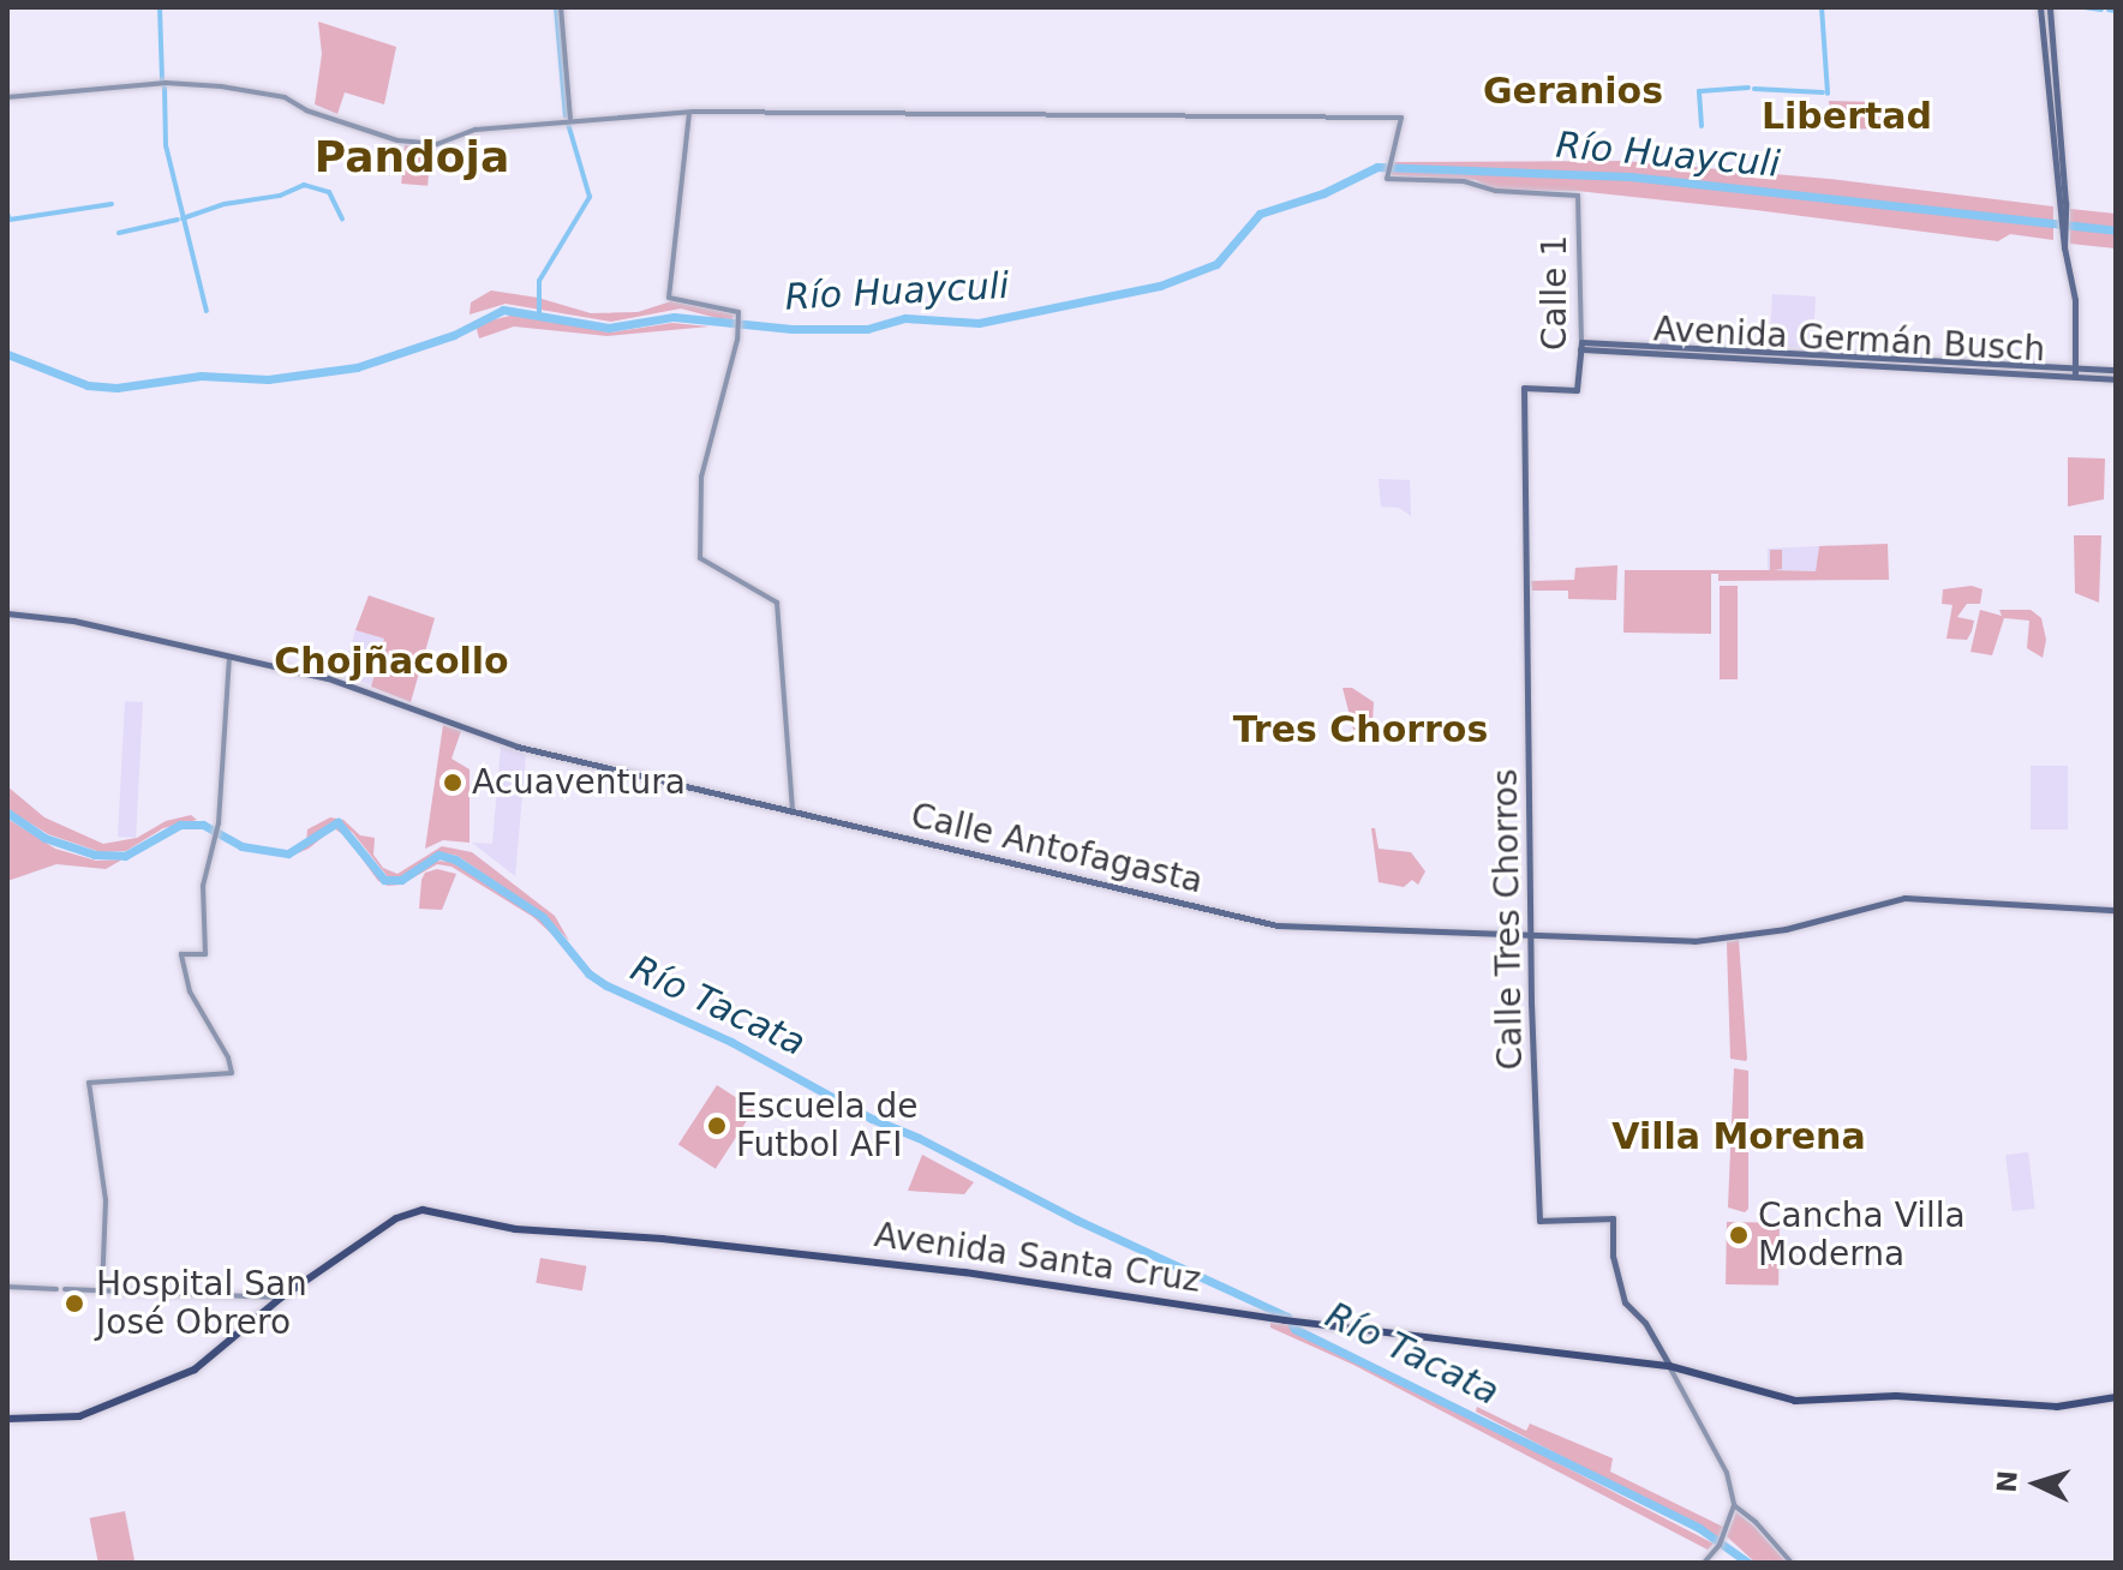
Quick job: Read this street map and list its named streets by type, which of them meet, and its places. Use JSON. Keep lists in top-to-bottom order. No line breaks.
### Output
{"streets":{"main road":["Calle 1","Avenida Germán Busch","Calle Antofagasta","Calle Tres Chorros","Avenida Santa Cruz"]},"crossings":[["Calle 1","Avenida Germán Busch"],["Calle 1","Calle Tres Chorros"],["Calle Antofagasta","Calle Tres Chorros"],["Calle Tres Chorros","Avenida Santa Cruz"]],"districts":["Geranios","Libertad","Pandoja","Chojñacollo","Tres Chorros","Villa Morena"],"water":["Río Huayculi","Río Tacata"],"places":["Acuaventura","Escuela de Futbol AFI","Cancha Villa Moderna","Hospital San José Obrero"],"north":"left"}
